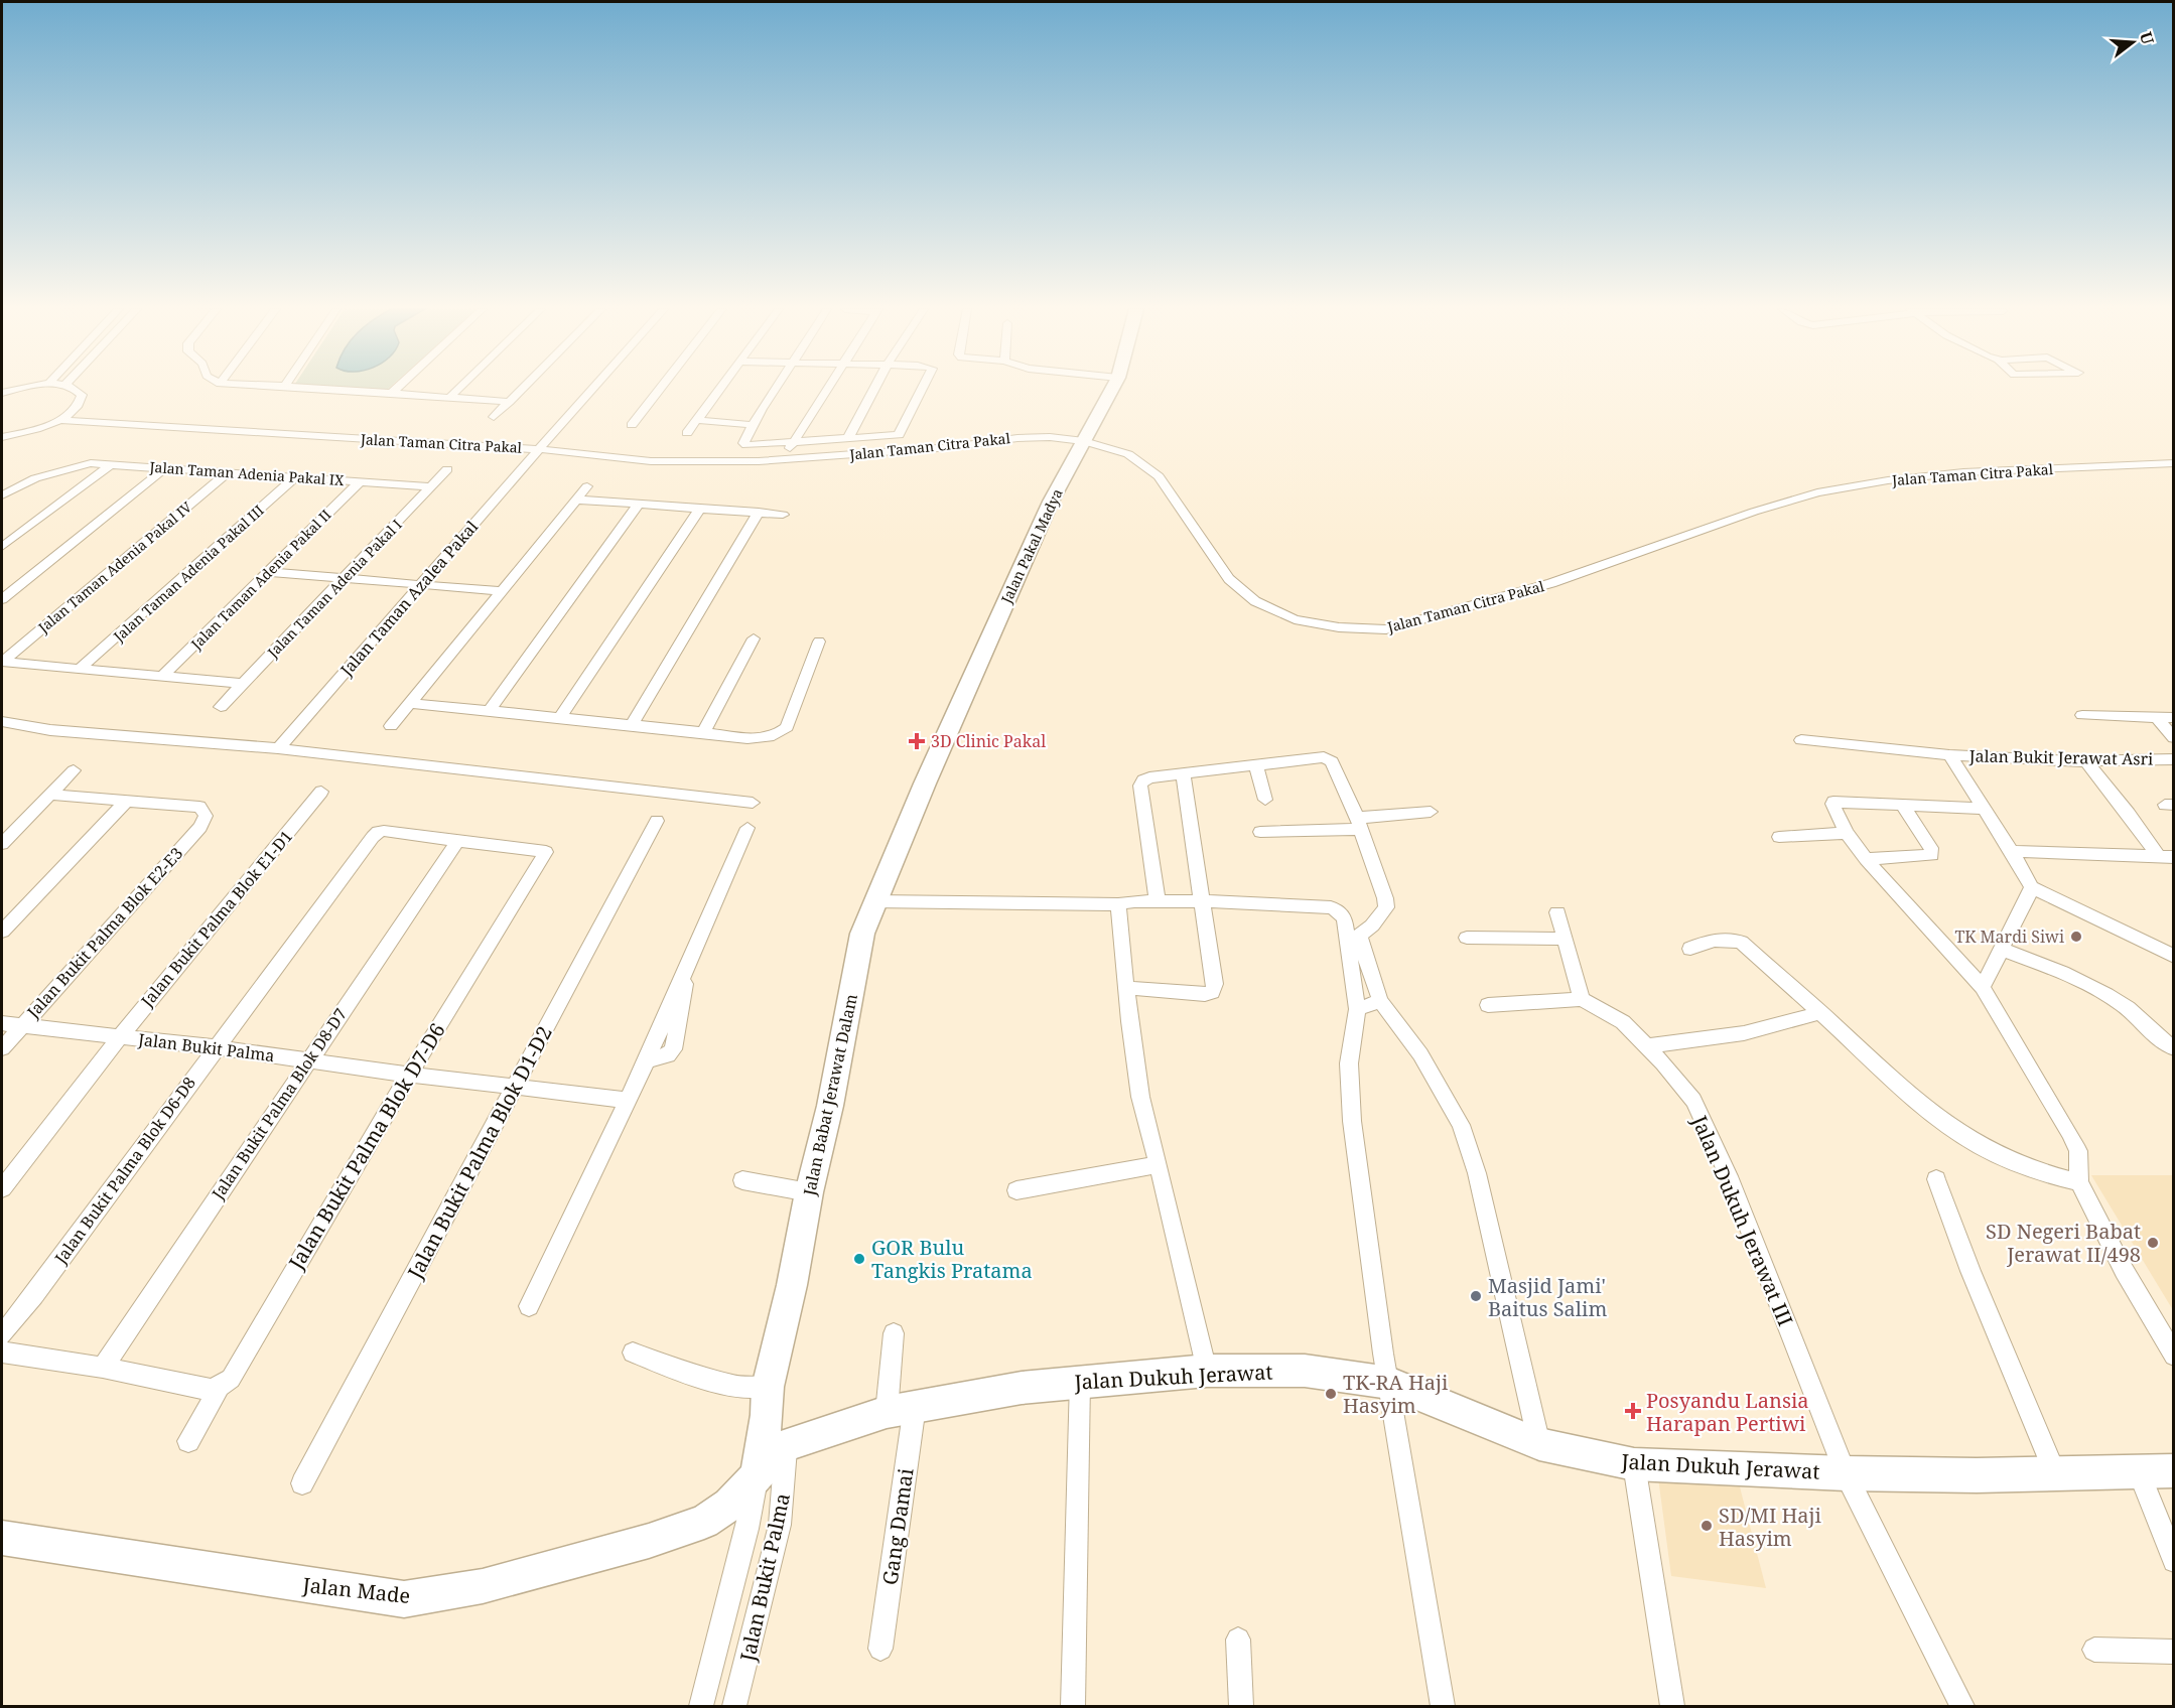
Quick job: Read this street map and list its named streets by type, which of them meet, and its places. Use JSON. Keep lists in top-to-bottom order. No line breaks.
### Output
{"streets":{"street":["Jalan Taman Citra Pakal","Jalan Taman Adenia Pakal IX","Jalan Pakal Madya","Jalan Taman Adenia Pakal IV","Jalan Taman Adenia Pakal III","Jalan Taman Adenia Pakal II","Jalan Taman Adenia Pakal I","Jalan Taman Azalea Pakal","Jalan Bukit Jerawat Asri","Jalan Bukit Palma Blok E1-D1","Jalan Bukit Palma Blok E2-E3","Jalan Bukit Palma","Jalan Babat Jerawat Dalam","Jalan Bukit Palma Blok D8-D7","Jalan Bukit Palma Blok D7-D6","Jalan Bukit Palma Blok D1-D2","Jalan Bukit Palma Blok D6-D8","Jalan Dukuh Jerawat III","Jalan Dukuh Jerawat","Gang Damai","Jalan Made"]},"crossings":[["Jalan Taman Citra Pakal","Jalan Pakal Madya"],["Jalan Taman Citra Pakal","Jalan Taman Azalea Pakal"],["Jalan Taman Adenia Pakal IX","Jalan Taman Adenia Pakal IV"],["Jalan Taman Adenia Pakal IX","Jalan Taman Adenia Pakal III"],["Jalan Taman Adenia Pakal IX","Jalan Taman Adenia Pakal II"],["Jalan Taman Adenia Pakal IX","Jalan Taman Adenia Pakal I"],["Jalan Pakal Madya","Jalan Babat Jerawat Dalam"],["Jalan Bukit Palma Blok E1-D1","Jalan Bukit Palma"],["Jalan Bukit Palma Blok E2-E3","Jalan Bukit Palma"],["Jalan Bukit Palma","Jalan Babat Jerawat Dalam"],["Jalan Bukit Palma","Jalan Bukit Palma Blok D8-D7"],["Jalan Bukit Palma","Jalan Bukit Palma Blok D7-D6"],["Jalan Bukit Palma","Jalan Bukit Palma Blok D1-D2"],["Jalan Bukit Palma","Jalan Bukit Palma Blok D6-D8"],["Jalan Bukit Palma","Jalan Dukuh Jerawat"],["Jalan Bukit Palma","Jalan Made"],["Jalan Babat Jerawat Dalam","Jalan Dukuh Jerawat"],["Jalan Babat Jerawat Dalam","Jalan Made"],["Jalan Bukit Palma Blok D8-D7","Jalan Bukit Palma Blok D7-D6"],["Jalan Bukit Palma Blok D8-D7","Jalan Bukit Palma Blok D6-D8"],["Jalan Bukit Palma Blok D7-D6","Jalan Bukit Palma Blok D6-D8"],["Jalan Dukuh Jerawat III","Jalan Dukuh Jerawat"],["Jalan Dukuh Jerawat","Gang Damai"],["Jalan Dukuh Jerawat","Jalan Made"]],"places":{"health":["3D Clinic Pakal","Posyandu Lansia Harapan Pertiwi"],"other":["TK Mardi Siwi","SD Negeri Babat Jerawat II/498","GOR Bulu Tangkis Pratama","Masjid Jami' Baitus Salim","TK-RA Haji Hasyim","SD/MI Haji Hasyim"]},"north":"right"}
